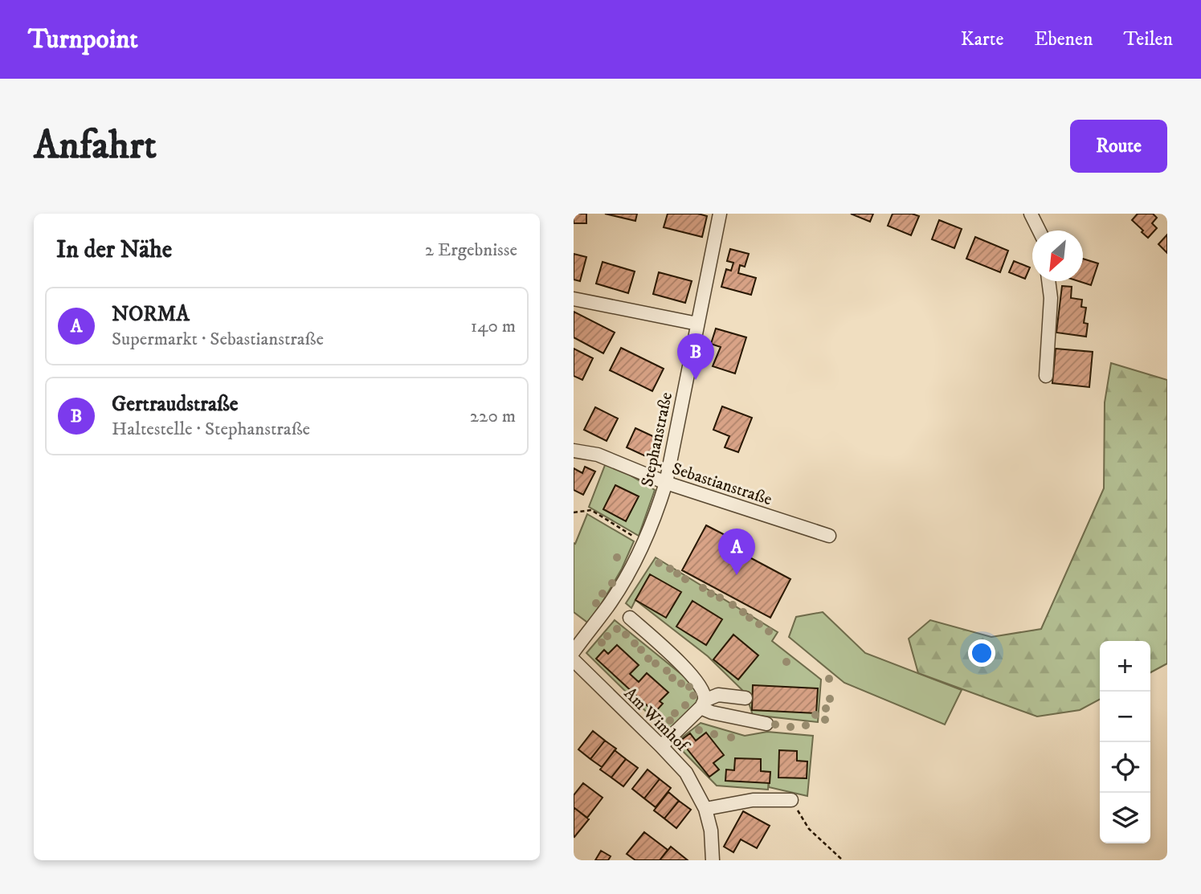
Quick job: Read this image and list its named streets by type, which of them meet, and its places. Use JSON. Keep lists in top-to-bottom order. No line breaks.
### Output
{"streets":{"street":["Stephanstraße","Sebastianstraße","Am Wimhof"]},"crossings":[["Stephanstraße","Sebastianstraße"]],"north":"bottom left","page":{"header":"Turnpoint","nav":["Karte","Ebenen","Teilen"],"buttons":"Route","title":"Anfahrt","heading":["In der Nähe","2 Ergebnisse"],"list":[{"mark":"A","name":"NORMA","note":"Supermarkt · Sebastianstraße","value":"140 m"},{"mark":"B","name":"Gertraudstraße","note":"Haltestelle · Stephanstraße","value":"220 m"}],"pins":["B","A"],"map_buttons":["+","−"]}}
